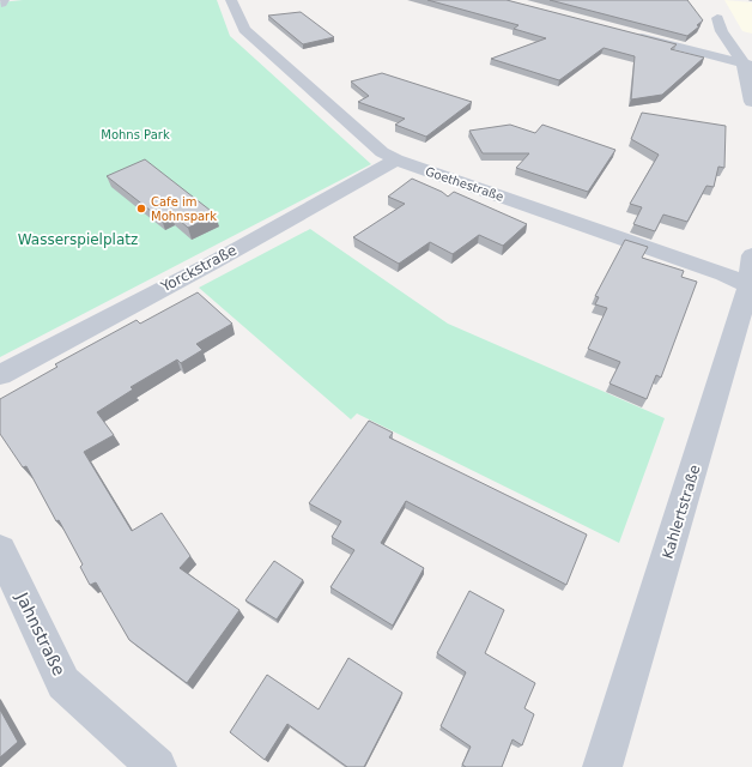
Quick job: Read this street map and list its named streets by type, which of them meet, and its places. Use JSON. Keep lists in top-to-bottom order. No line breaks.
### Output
{"streets":{"street":["Goethestraße","Yorckstraße","Kahlertstraße","Jahnstraße"]},"crossings":[["Goethestraße","Yorckstraße"],["Goethestraße","Kahlertstraße"]],"parks":["Mohns Park","Wasserspielplatz"],"places":["Cafe im Mohnspark"]}
